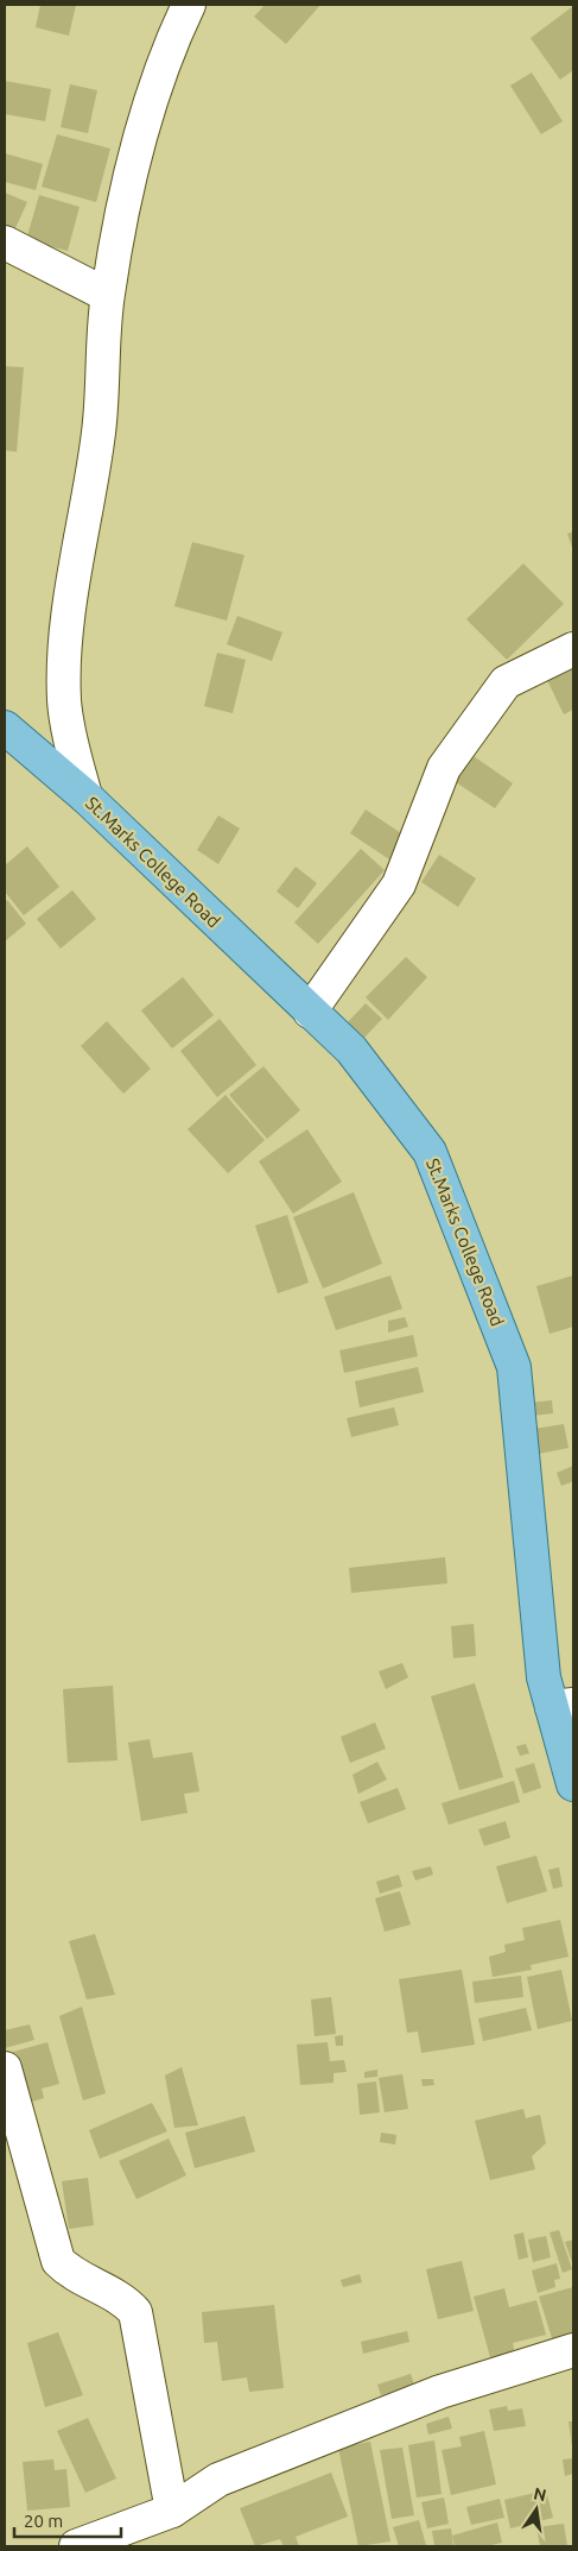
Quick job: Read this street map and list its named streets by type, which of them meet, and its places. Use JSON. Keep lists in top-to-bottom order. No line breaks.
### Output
{"streets":{"main road":["St.Marks College Road"]},"scale_bar":"20 m","north":"top"}
